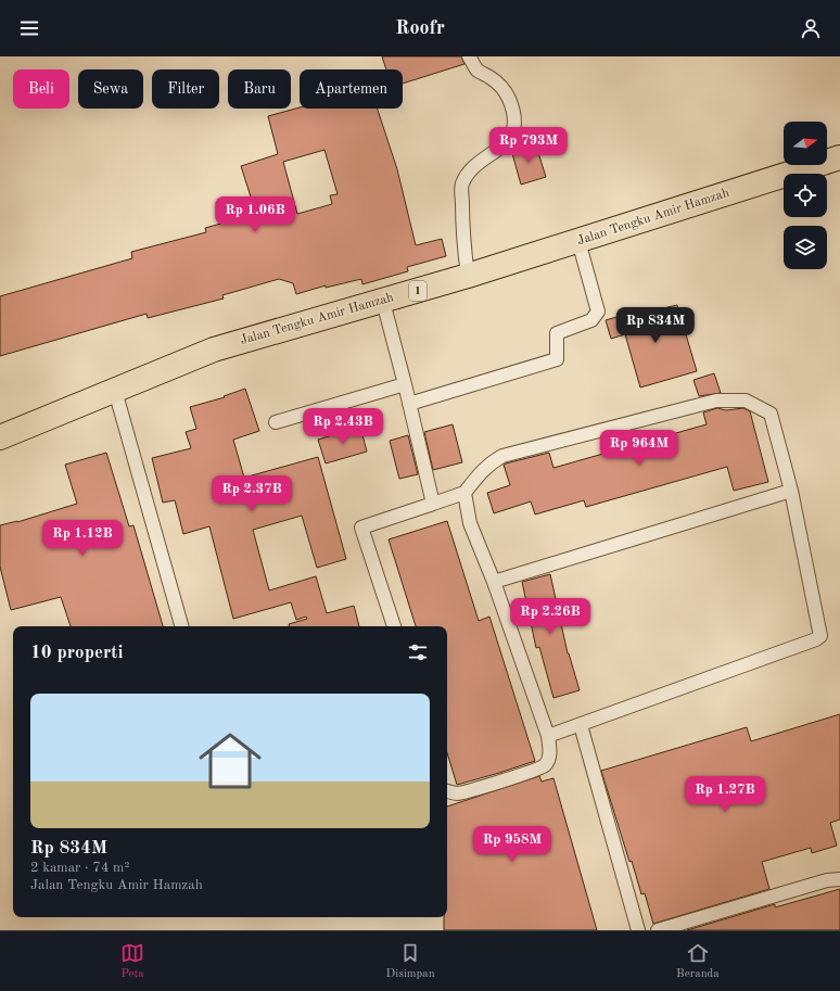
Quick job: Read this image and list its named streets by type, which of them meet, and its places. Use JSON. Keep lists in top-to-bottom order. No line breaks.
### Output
{"streets":{"highway":["Jalan Tengku Amir Hamzah","1"]},"north":"right","page":{"header":"Roofr","chip":["Beli","Sewa","Filter","Baru","Apartemen"],"price":["Rp 793M","Rp 1.06B","Rp 834M","Rp 2.43B","Rp 964M","Rp 2.37B","Rp 1.12B","Rp 2.26B","Rp 1.27B","Rp 958M"],"heading":"10 properti","list":[{"name":"Rp 834M","note":"2 kamar · 74 m² · Jalan Tengku Amir Hamzah"}],"tabs":["Peta","Disimpan","Beranda"]}}
